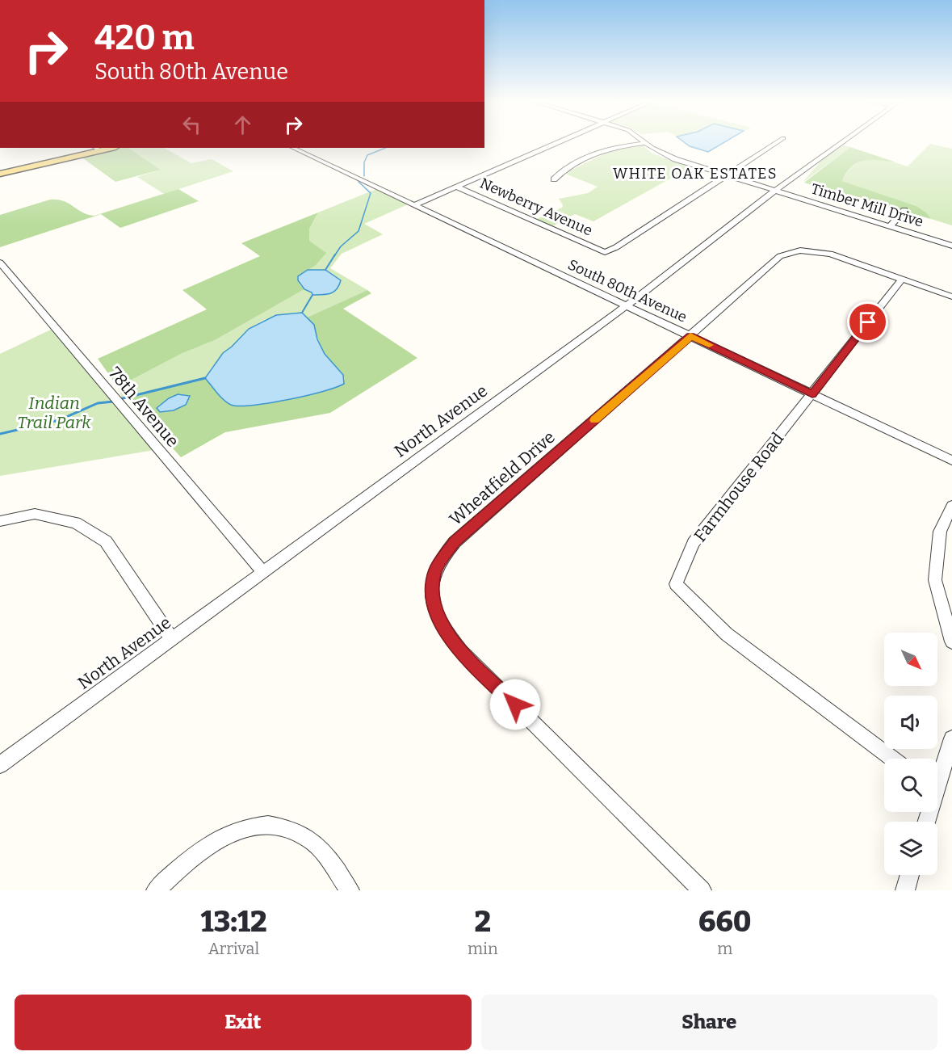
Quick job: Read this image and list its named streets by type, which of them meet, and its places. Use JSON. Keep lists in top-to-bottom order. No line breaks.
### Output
{"streets":{"street":["Timber Mill Drive","Newberry Avenue","South 80th Avenue","78th Avenue","North Avenue","Wheatfield Drive","Farmhouse Road"]},"crossings":[["Timber Mill Drive","Newberry Avenue"],["Timber Mill Drive","North Avenue"],["South 80th Avenue","North Avenue"],["South 80th Avenue","Wheatfield Drive"],["South 80th Avenue","Farmhouse Road"],["78th Avenue","North Avenue"],["Wheatfield Drive","Farmhouse Road"]],"districts":["WHITE OAK ESTATES"],"parks":["Indian Trail Park"],"north":"bottom right","page":{"turn":["420 m","South 80th Avenue"],"eta":["13:12","Arrival","2","min","660","m"],"buttons":["Exit","Share"]}}
